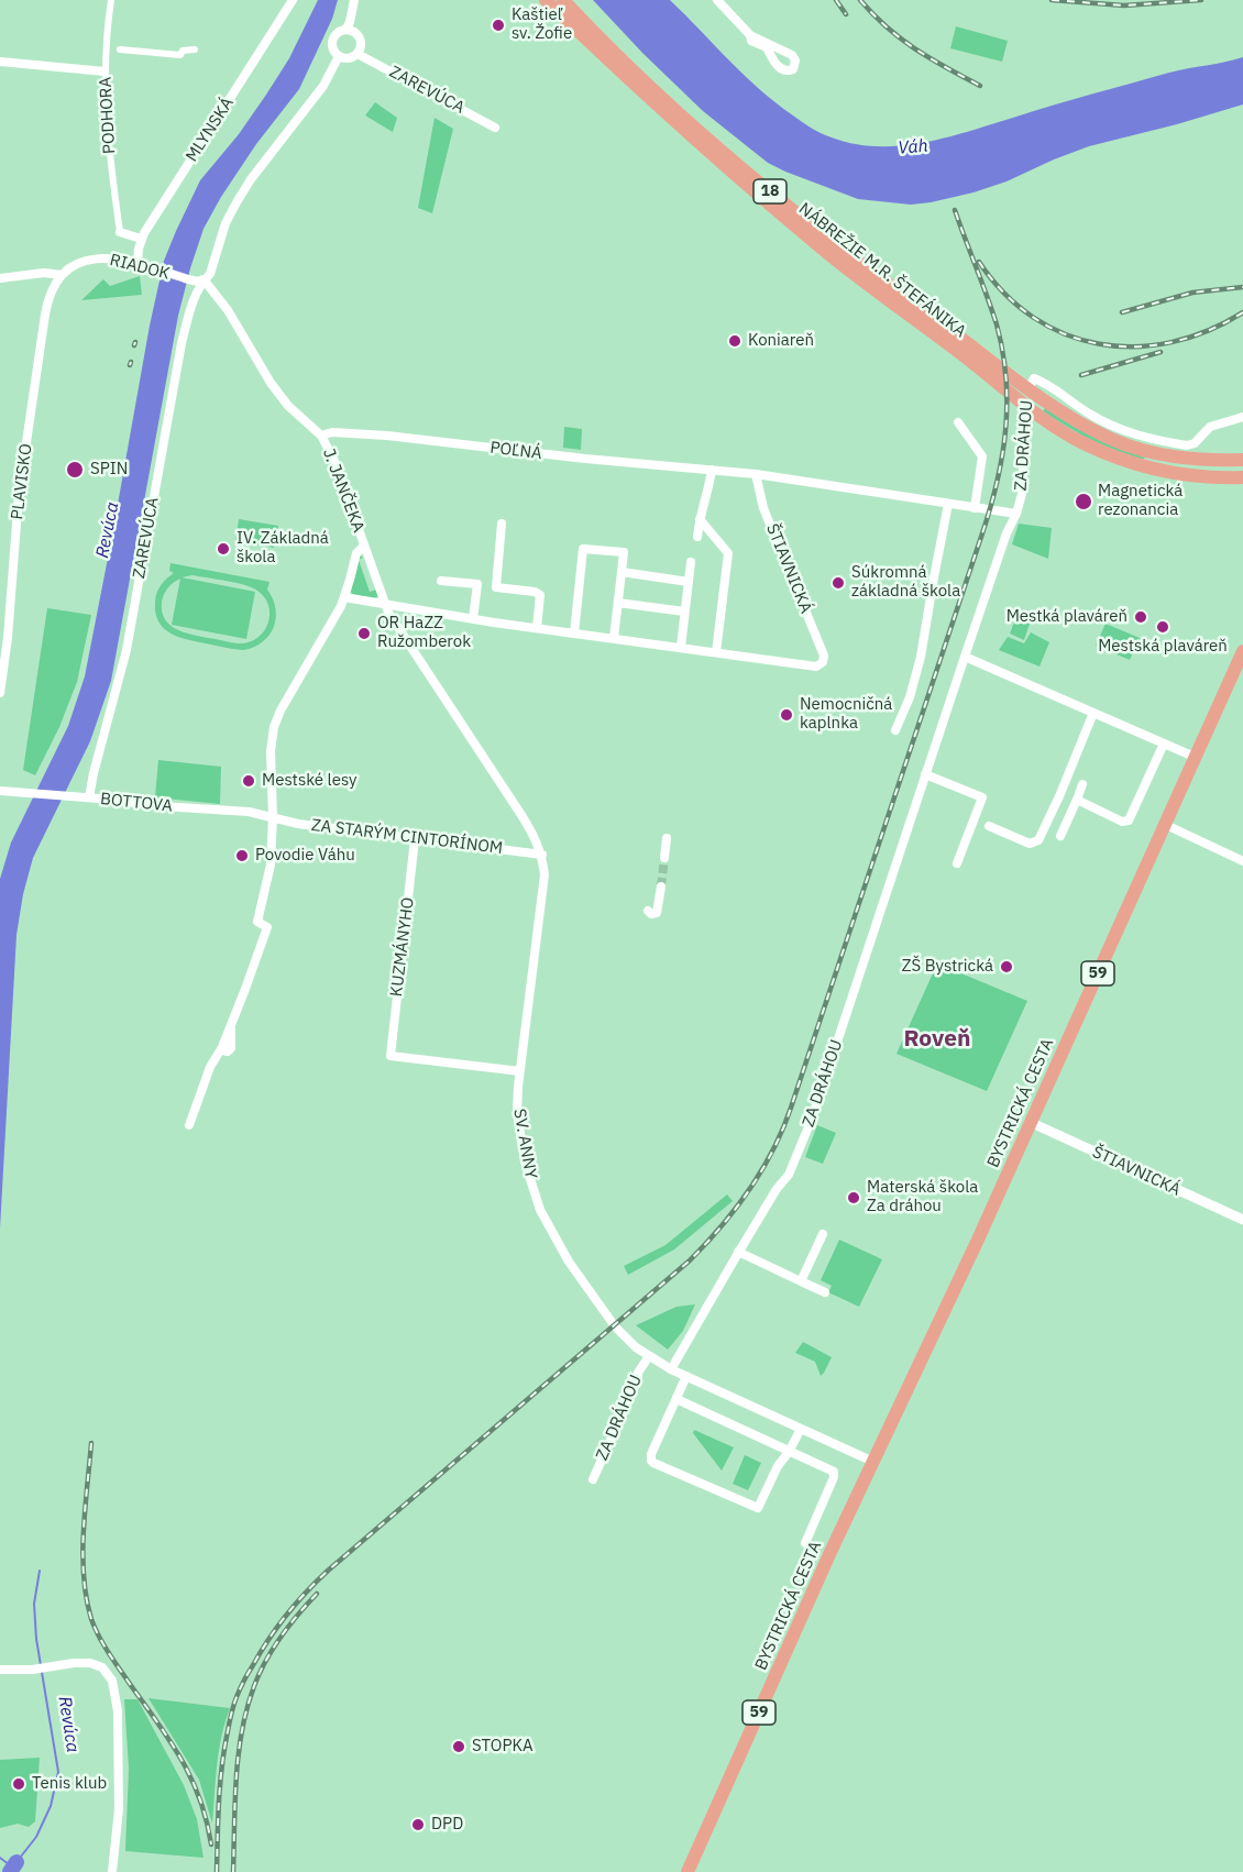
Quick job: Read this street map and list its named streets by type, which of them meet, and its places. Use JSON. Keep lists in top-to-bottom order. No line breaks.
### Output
{"streets":{"main road":["18","NÁBREŽIE M.R. ŠTEFÁNIKA","59","BYSTRICKÁ CESTA"],"street":["ZAREVÚCA","PODHORA","MLYNSKÁ","RIADOK","ZA DRÁHOU","POĽNÁ","PLAVISKO","J. JANČEKA","ŠTIAVNICKÁ","BOTTOVA","ZA STARÝM CINTORÍNOM","KUZMÁNYHO","SV. ANNY"]},"crossings":[["ZAREVÚCA","RIADOK"],["ZAREVÚCA","BOTTOVA"],["MLYNSKÁ","RIADOK"],["RIADOK","PLAVISKO"],["ZA DRÁHOU","POĽNÁ"],["ZA DRÁHOU","SV. ANNY"],["POĽNÁ","J. JANČEKA"],["POĽNÁ","ŠTIAVNICKÁ"],["J. JANČEKA","ZA STARÝM CINTORÍNOM"],["J. JANČEKA","SV. ANNY"],["ŠTIAVNICKÁ","BYSTRICKÁ CESTA"],["BOTTOVA","ZA STARÝM CINTORÍNOM"],["ZA STARÝM CINTORÍNOM","KUZMÁNYHO"],["ZA STARÝM CINTORÍNOM","SV. ANNY"],["KUZMÁNYHO","SV. ANNY"]],"districts":["Roveň"],"water":["Váh","Revúca"],"places":["Kaštieľ sv. Žofie","Koniareň","SPIN","Magnetická rezonancia","IV. Základná škola","Súkromná základná škola","Mestká plaváreň","Mestská plaváreň","OR HaZZ Ružomberok","Nemocničná kaplnka","Mestské lesy","Povodie Váhu","ZŠ Bystrická","Materská škola Za dráhou","STOPKA","Tenis klub","DPD"]}
